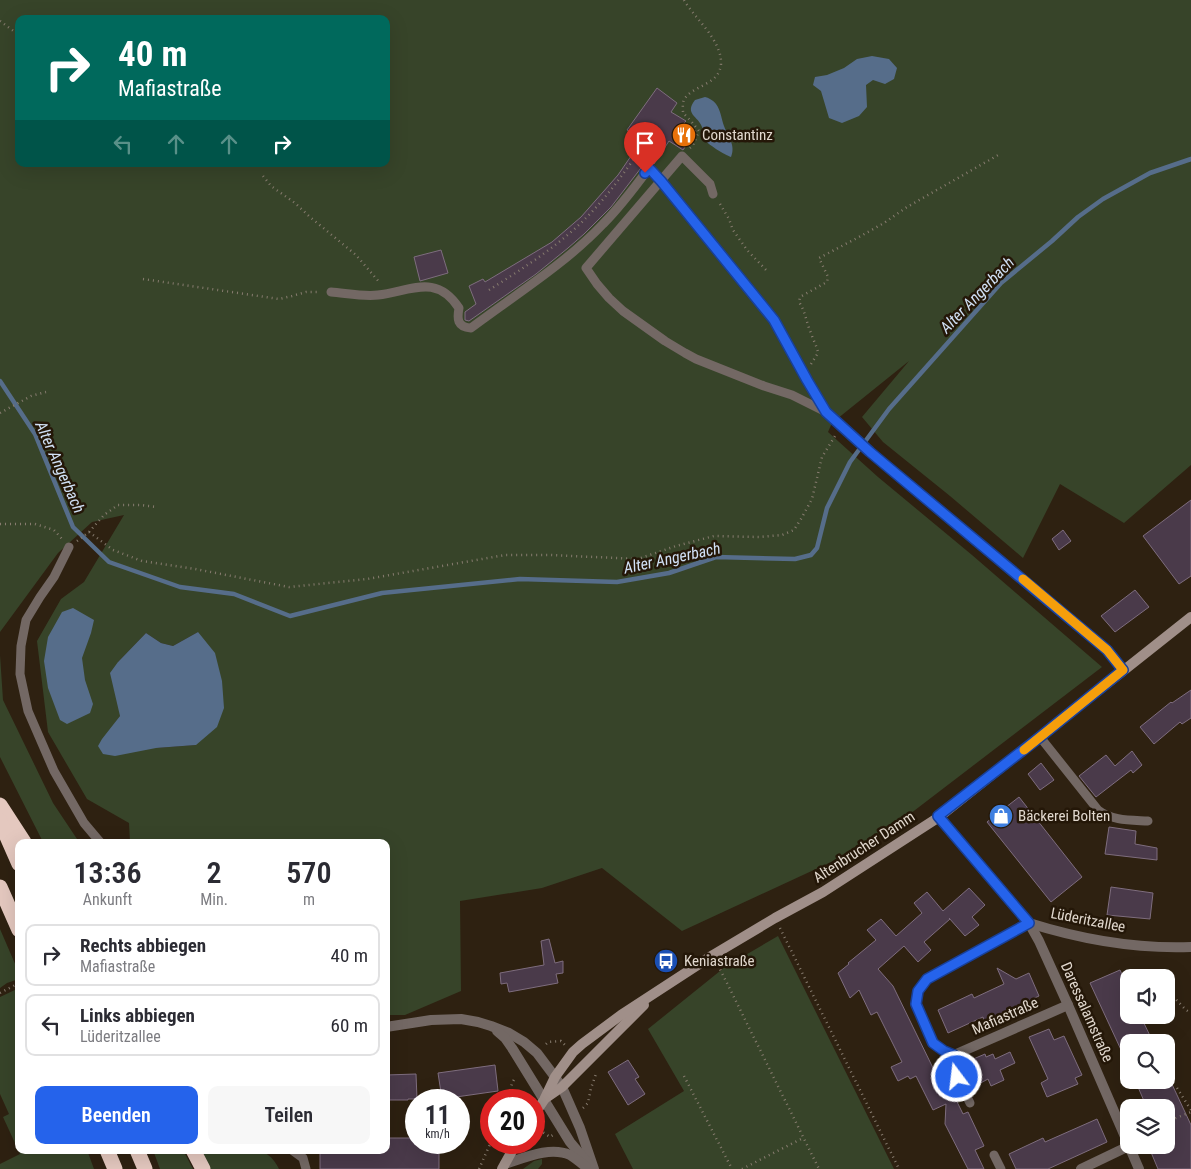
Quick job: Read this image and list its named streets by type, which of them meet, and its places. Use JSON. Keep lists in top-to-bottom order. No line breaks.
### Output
{"streets":{"main road":["Altenbrucher Damm"],"street":["Lüderitzallee","Daressalamstraße","Mafiastraße"]},"crossings":[["Altenbrucher Damm","Lüderitzallee"],["Lüderitzallee","Daressalamstraße"],["Daressalamstraße","Mafiastraße"]],"water":["Alter Angerbach"],"places":{"restaurant":["Constantinz"],"shop":["Bäckerei Bolten"],"bus stop":["Keniastraße"]},"page":{"turn":["40 m","Mafiastraße"],"eta":["13:36","Ankunft","2","Min.","570","m"],"list":[{"name":"Rechts abbiegen","note":"Mafiastraße","value":"40 m"},{"name":"Links abbiegen","note":"Lüderitzallee","value":"60 m"}],"buttons":["Beenden","Teilen"],"speed":"11 km/h","limit":"20"}}
